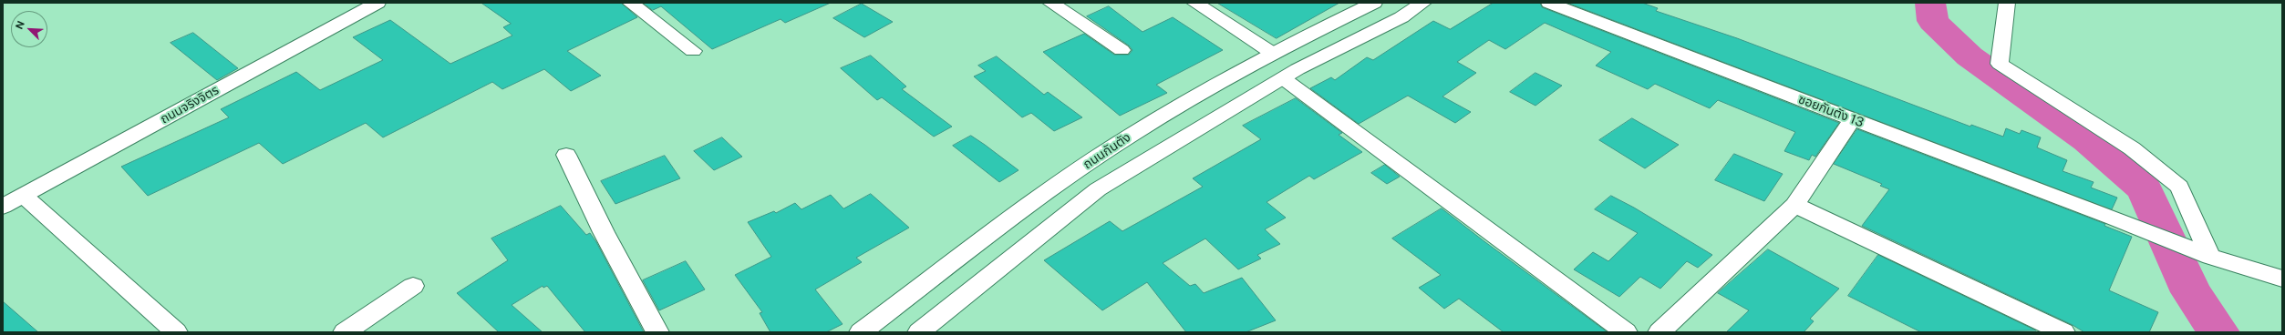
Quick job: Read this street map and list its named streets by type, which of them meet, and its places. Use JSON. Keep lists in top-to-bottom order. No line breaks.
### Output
{"streets":{"street":["ถนนจริงจิตร","ซอยกันตัง 13","ถนนกันตัง"]},"north":"top left"}
